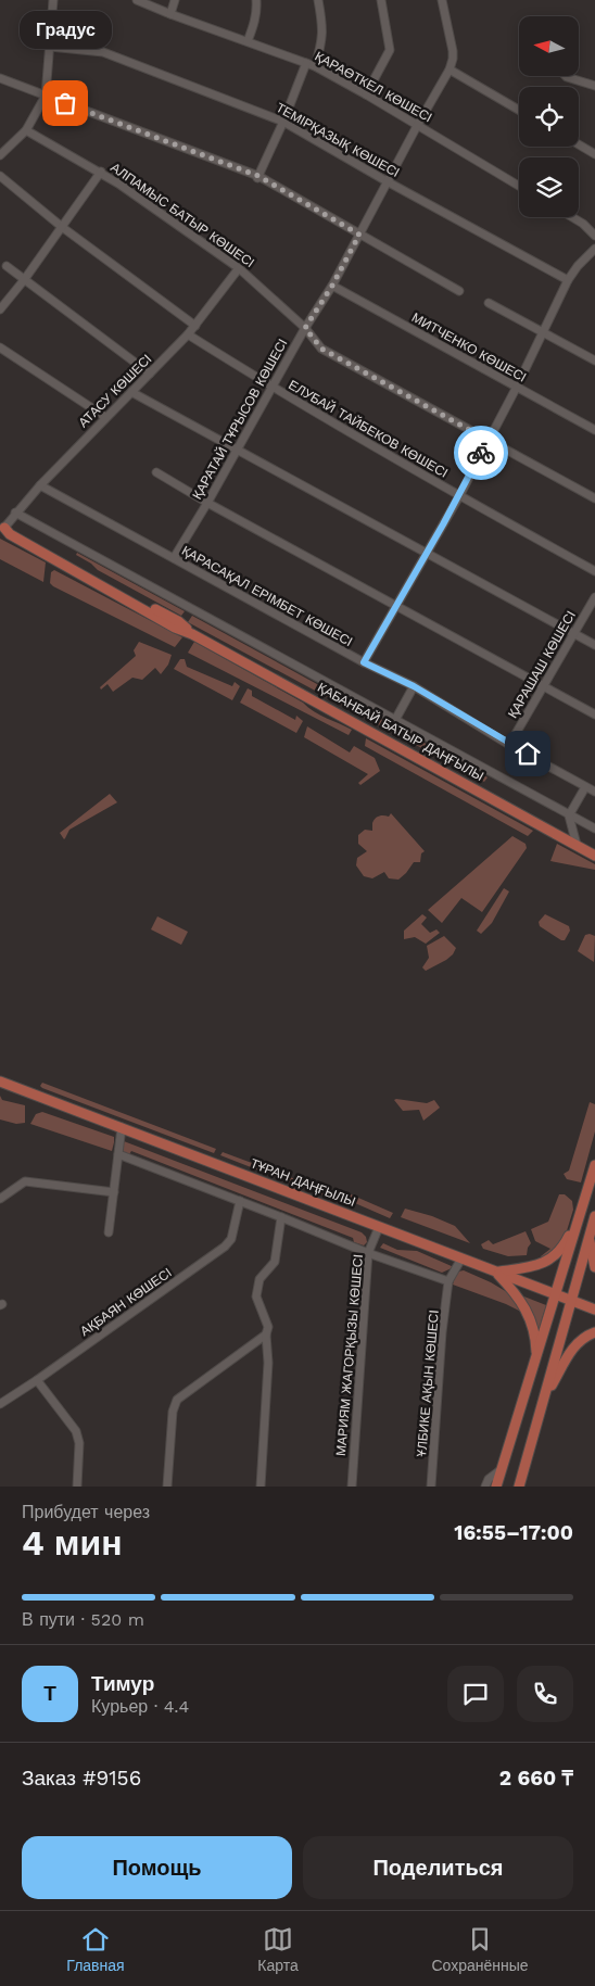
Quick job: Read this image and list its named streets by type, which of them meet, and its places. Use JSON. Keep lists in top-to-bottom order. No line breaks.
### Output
{"streets":{"main road":["ҚАБАНБАЙ БАТЫР ДАҢҒЫЛЫ","ТҰРАН ДАҢҒЫЛЫ"],"street":["ҚАРАӨТКЕЛ КӨШЕСІ","ТЕМІРҚАЗЫҚ КӨШЕСІ","АЛПАМЫС БАТЫР КӨШЕСІ","МИТЧЕНКО КӨШЕСІ","АТАСУ КӨШЕСІ","ҚАРАТАЙ ТҰРЫСОВ КӨШЕСІ","ЕЛУБАЙ ТАЙБЕКОВ КӨШЕСІ","ҚАРАСАҚАЛ ЕРІМБЕТ КӨШЕСІ","ҚАРАШАШ КӨШЕСІ","АҚБАЯН КӨШЕСІ","МАРИЯМ ЖАГОРҚЫЗЫ КӨШЕСІ","ҰЛБИКЕ АҚЫН КӨШЕСІ"]},"crossings":[["ҚАРАӨТКЕЛ КӨШЕСІ","ҚАРАТАЙ ТҰРЫСОВ КӨШЕСІ"],["ТЕМІРҚАЗЫҚ КӨШЕСІ","ҚАРАТАЙ ТҰРЫСОВ КӨШЕСІ"],["АЛПАМЫС БАТЫР КӨШЕСІ","АТАСУ КӨШЕСІ"],["АЛПАМЫС БАТЫР КӨШЕСІ","ҚАРАТАЙ ТҰРЫСОВ КӨШЕСІ"],["МИТЧЕНКО КӨШЕСІ","ҚАРАТАЙ ТҰРЫСОВ КӨШЕСІ"],["АТАСУ КӨШЕСІ","ЕЛУБАЙ ТАЙБЕКОВ КӨШЕСІ"],["АТАСУ КӨШЕСІ","ҚАРАСАҚАЛ ЕРІМБЕТ КӨШЕСІ"],["АТАСУ КӨШЕСІ","ҚАБАНБАЙ БАТЫР ДАҢҒЫЛЫ"],["ҚАРАТАЙ ТҰРЫСОВ КӨШЕСІ","ЕЛУБАЙ ТАЙБЕКОВ КӨШЕСІ"],["ҚАРАТАЙ ТҰРЫСОВ КӨШЕСІ","ҚАРАСАҚАЛ ЕРІМБЕТ КӨШЕСІ"],["ҚАРАСАҚАЛ ЕРІМБЕТ КӨШЕСІ","ҚАРАШАШ КӨШЕСІ"],["ТҰРАН ДАҢҒЫЛЫ","МАРИЯМ ЖАГОРҚЫЗЫ КӨШЕСІ"]],"places":["Градус"],"north":"left","page":{"bubble":"Градус","heading":["4 мин","Прибудет через","16:55–17:00"],"panel":["Тимур","Курьер · 4.4","Заказ #9156","2 660 ₸"],"bar":"В пути · 520 m","round":"Т","buttons":["Помощь","Поделиться"],"tabs":["Главная","Карта","Сохранённые"]}}
